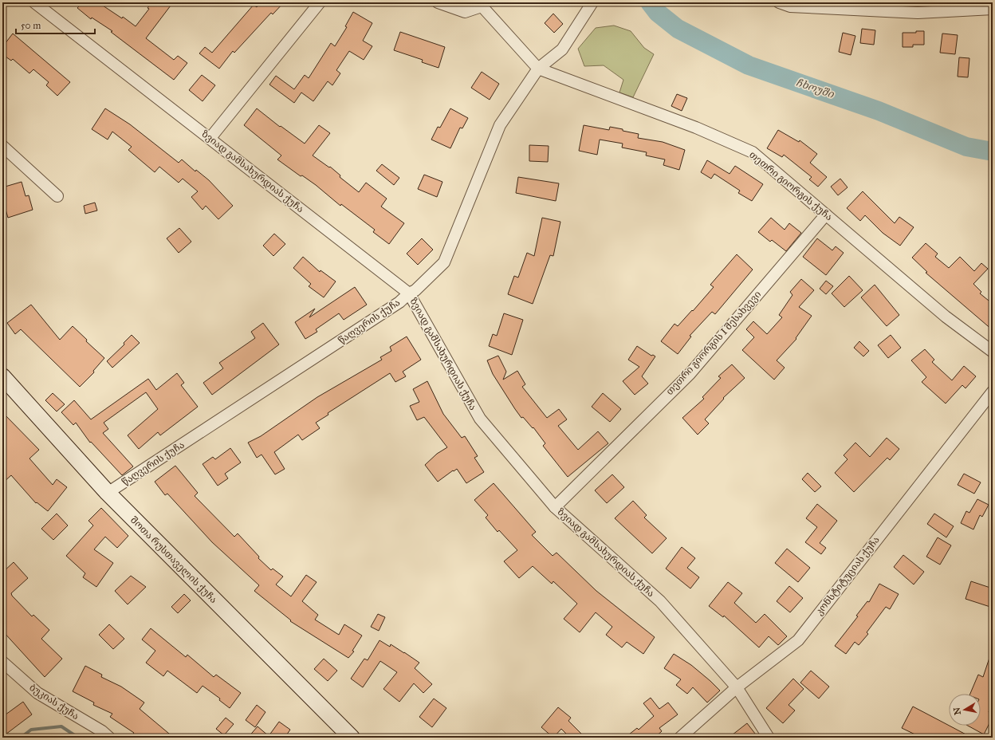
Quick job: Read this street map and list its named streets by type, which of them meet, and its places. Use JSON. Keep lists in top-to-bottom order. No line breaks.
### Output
{"streets":{"main road":["შოთა რუსთაველის ქუჩა"],"street":["ზვიად გამსახურდიას ქუჩა","თეთრი გიორგის ქუჩა","წაღვერის ქუჩა","თეთრი გიორგის I შესახვევი","კონსტიტუციას ქუჩა","ბუკიას ქუჩა"]},"crossings":[["ზვიად გამსახურდიას ქუჩა","წაღვერის ქუჩა"],["ზვიად გამსახურდიას ქუჩა","თეთრი გიორგის I შესახვევი"],["ზვიად გამსახურდიას ქუჩა","კონსტიტუციას ქუჩა"],["თეთრი გიორგის ქუჩა","წაღვერის ქუჩა"],["თეთრი გიორგის ქუჩა","თეთრი გიორგის I შესახვევი"],["წაღვერის ქუჩა","შოთა რუსთაველის ქუჩა"]],"water":["ჩხოუში"],"scale_bar":"50 m","north":"left"}
